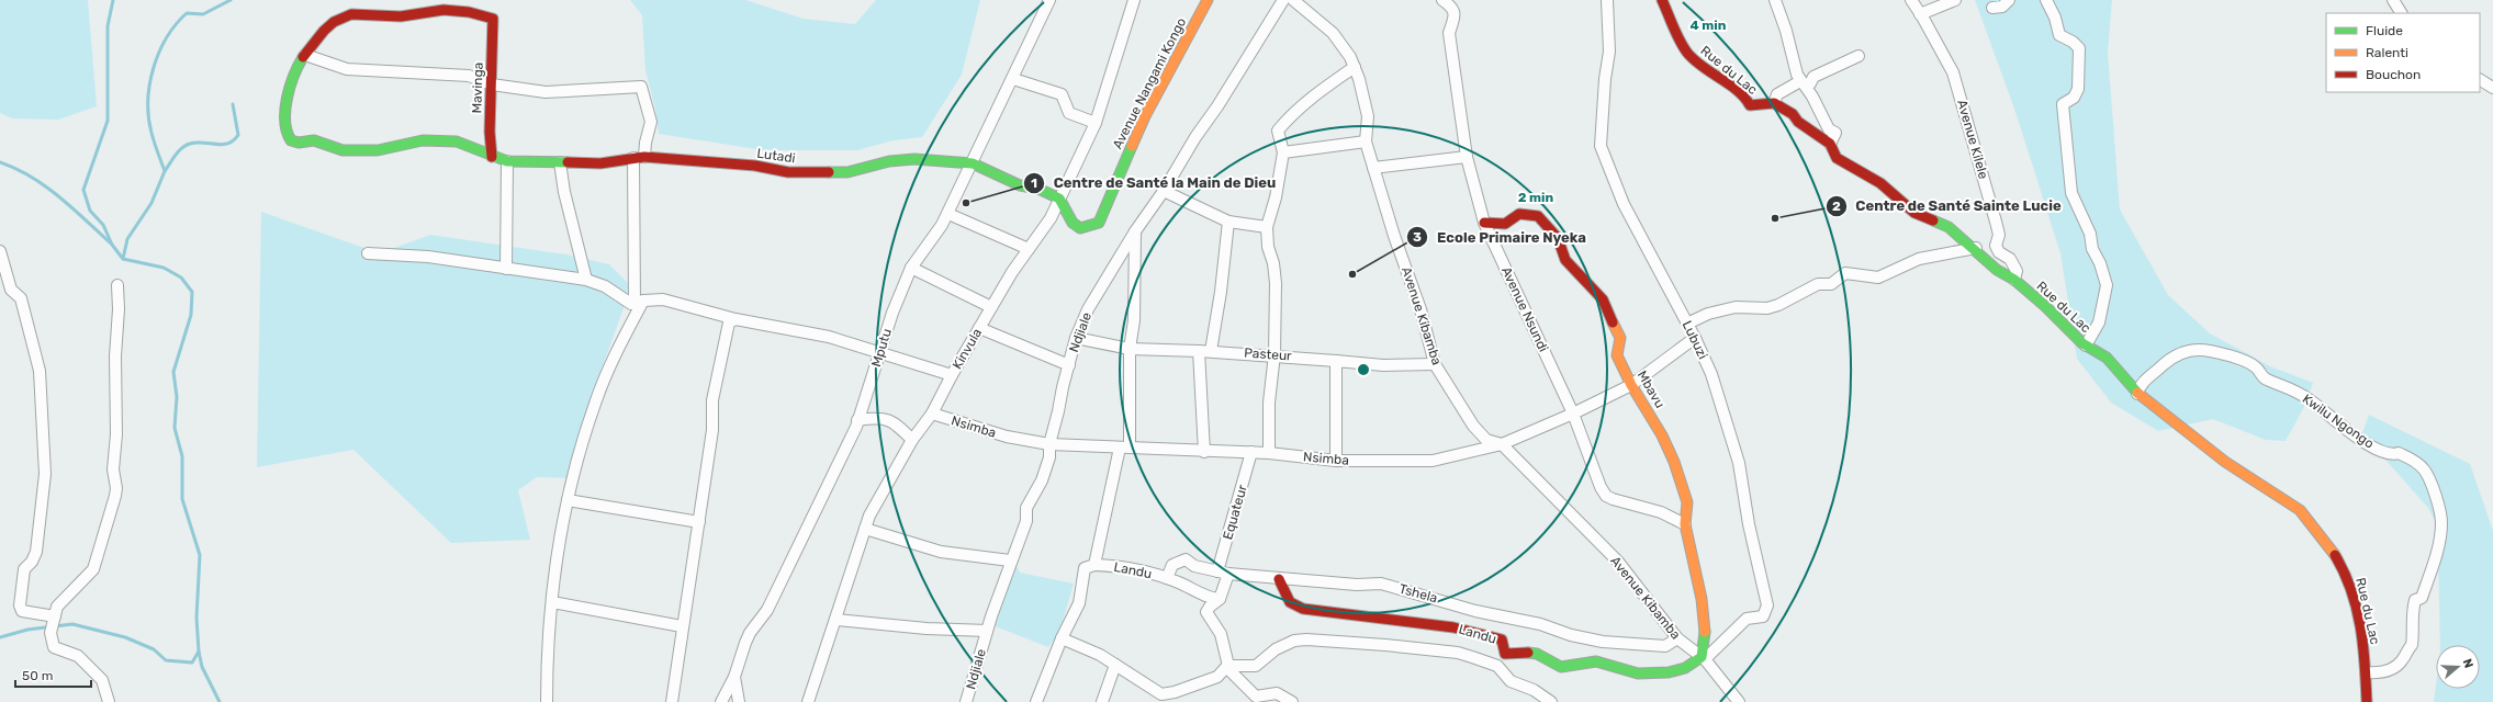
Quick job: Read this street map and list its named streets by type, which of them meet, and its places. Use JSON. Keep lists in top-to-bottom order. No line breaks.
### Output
{"streets":{"street":["Rue du Lac","Avenue Nangami Kongo","Mavinga","Avenue Kilele","Lutadi","Avenue Nsundi","Avenue Kibamba","Ndjiale","Lubuzi","Mputu","Kinvula","Pasteur","Mbavu","Kwilu Ngongo","Nsimba","Equateur","Landu","Tshela"]},"crossings":[["Rue du Lac","Avenue Kilele"],["Rue du Lac","Kwilu Ngongo"],["Avenue Nangami Kongo","Lutadi"],["Avenue Nangami Kongo","Kinvula"],["Mavinga","Lutadi"],["Lutadi","Mputu"],["Lutadi","Kinvula"],["Avenue Nsundi","Mbavu"],["Avenue Nsundi","Nsimba"],["Avenue Kibamba","Lubuzi"],["Avenue Kibamba","Pasteur"],["Avenue Kibamba","Mbavu"],["Avenue Kibamba","Nsimba"],["Avenue Kibamba","Landu"],["Avenue Kibamba","Tshela"],["Ndjiale","Pasteur"],["Ndjiale","Nsimba"],["Lubuzi","Mbavu"],["Lubuzi","Nsimba"],["Lubuzi","Landu"],["Kinvula","Nsimba"],["Mbavu","Nsimba"],["Mbavu","Landu"],["Nsimba","Equateur"],["Equateur","Landu"],["Equateur","Tshela"],["Landu","Tshela"]],"places":["Centre de Santé la Main de Dieu","Centre de Santé Sainte Lucie","Ecole Primaire Nyeka"],"legend":["Fluide","Ralenti","Bouchon"],"scale_bar":"50 m","north":"right","rings":["4 min","2 min"]}
